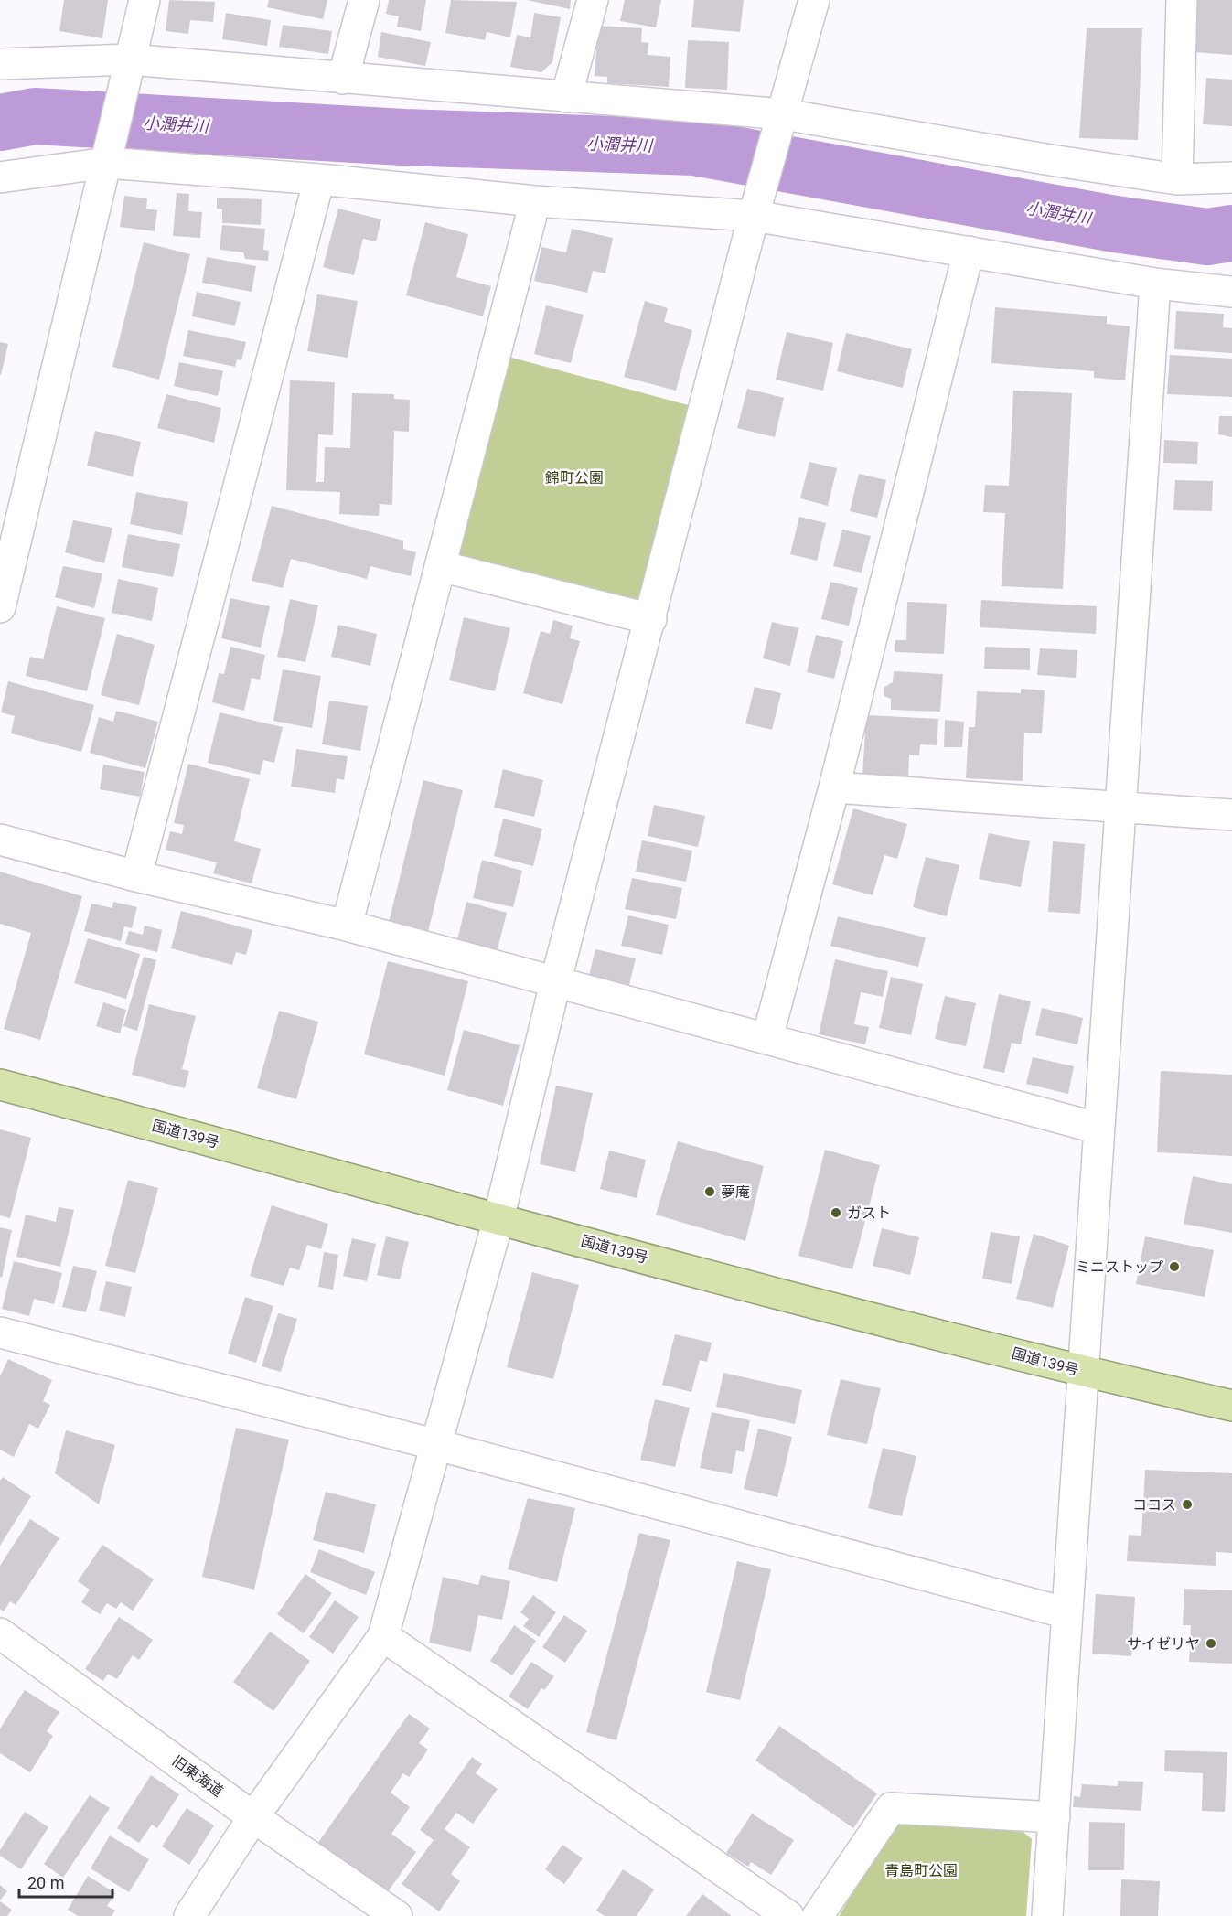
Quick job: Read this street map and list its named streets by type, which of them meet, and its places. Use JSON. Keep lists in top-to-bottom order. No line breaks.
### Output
{"streets":{"highway":["国道139号"],"street":["旧東海道"]},"water":["小潤井川"],"parks":["錦町公園","青島町公園"],"places":["夢庵","ガスト","ミニストップ","ココス","サイゼリヤ"],"scale_bar":"20 m"}
